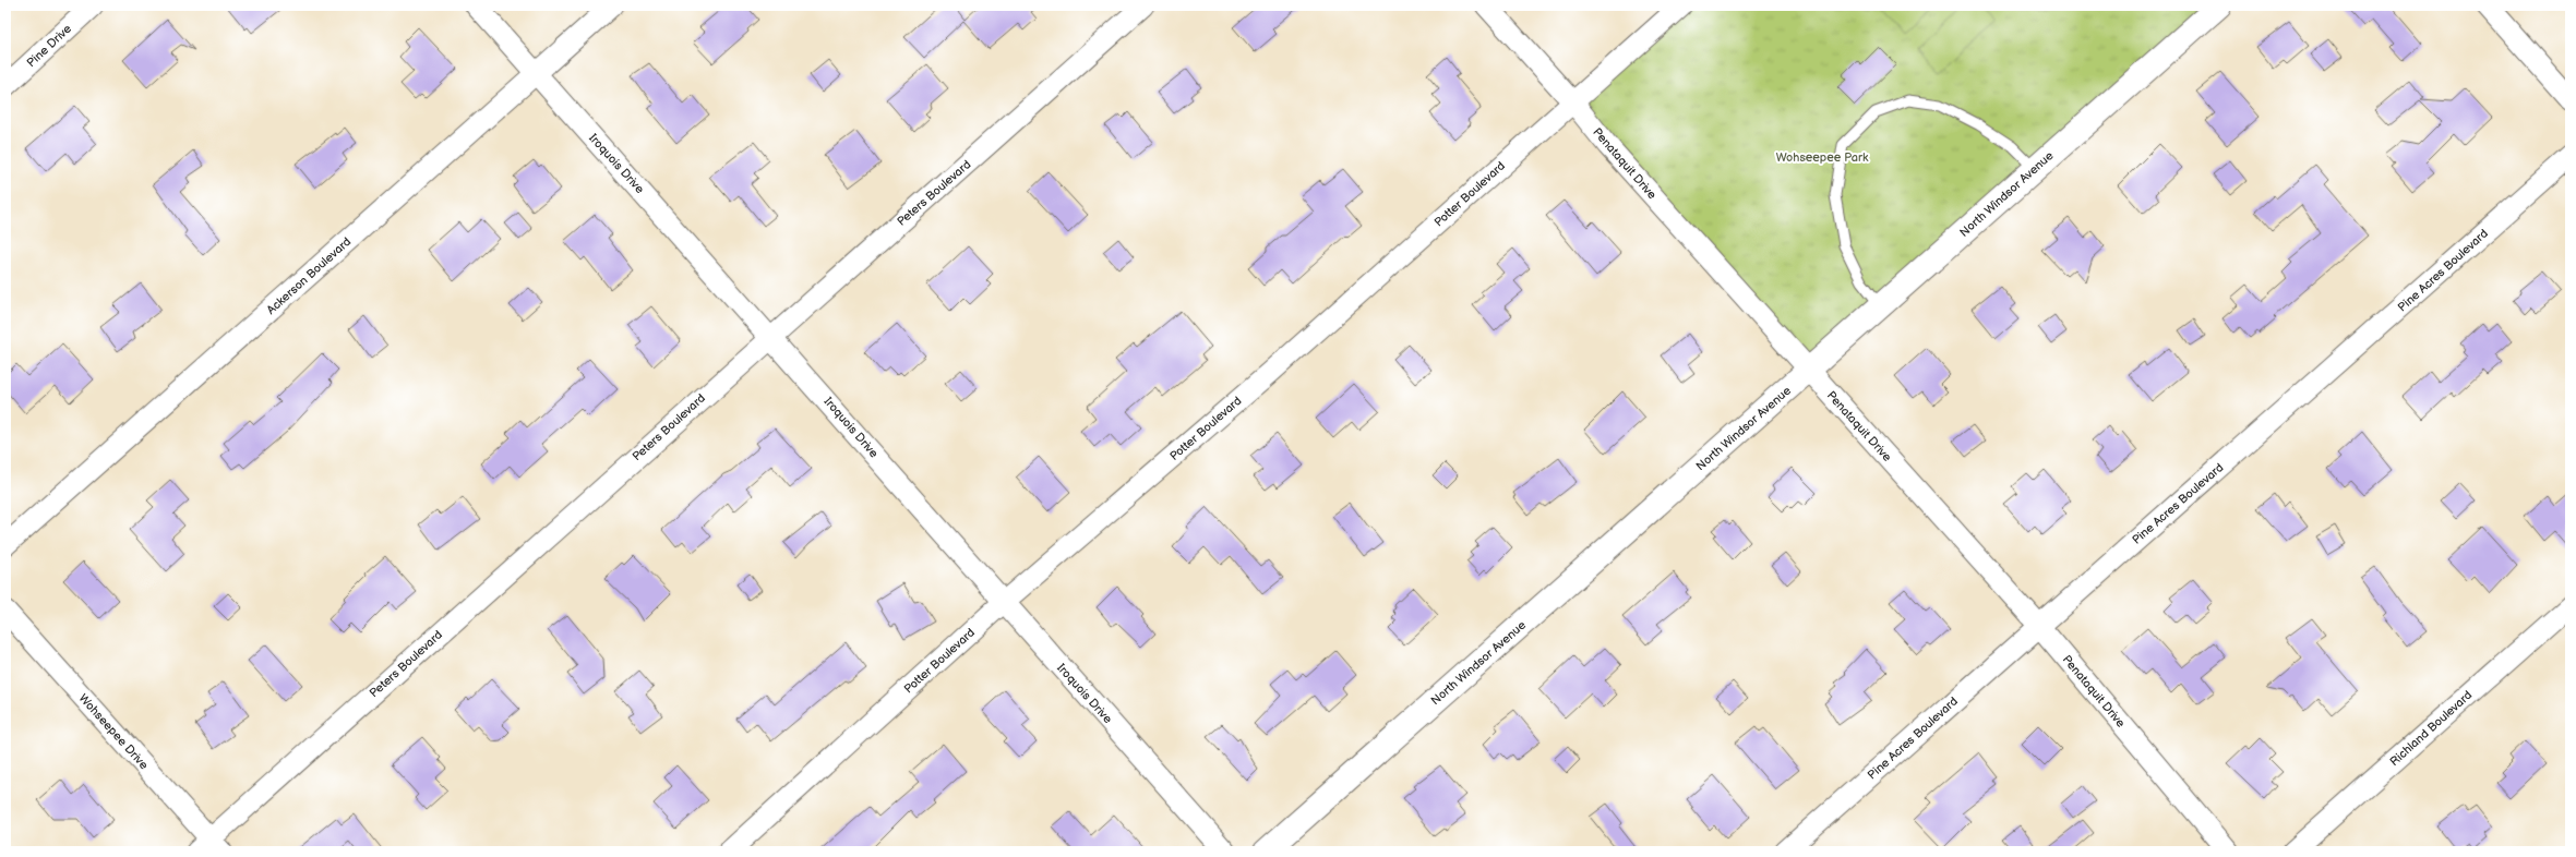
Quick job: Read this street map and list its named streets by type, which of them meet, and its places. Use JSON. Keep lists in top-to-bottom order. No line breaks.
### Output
{"streets":{"street":["Pine Drive","Iroquois Drive","Penataquit Drive","Peters Boulevard","Potter Boulevard","North Windsor Avenue","Pine Acres Boulevard","Ackerson Boulevard","Richland Boulevard","Wohseepee Drive"]},"crossings":[["Iroquois Drive","Peters Boulevard"],["Iroquois Drive","Potter Boulevard"],["Iroquois Drive","Ackerson Boulevard"],["Penataquit Drive","Potter Boulevard"],["Penataquit Drive","North Windsor Avenue"],["Penataquit Drive","Pine Acres Boulevard"],["Peters Boulevard","Wohseepee Drive"]],"parks":["Wohseepee Park"]}
